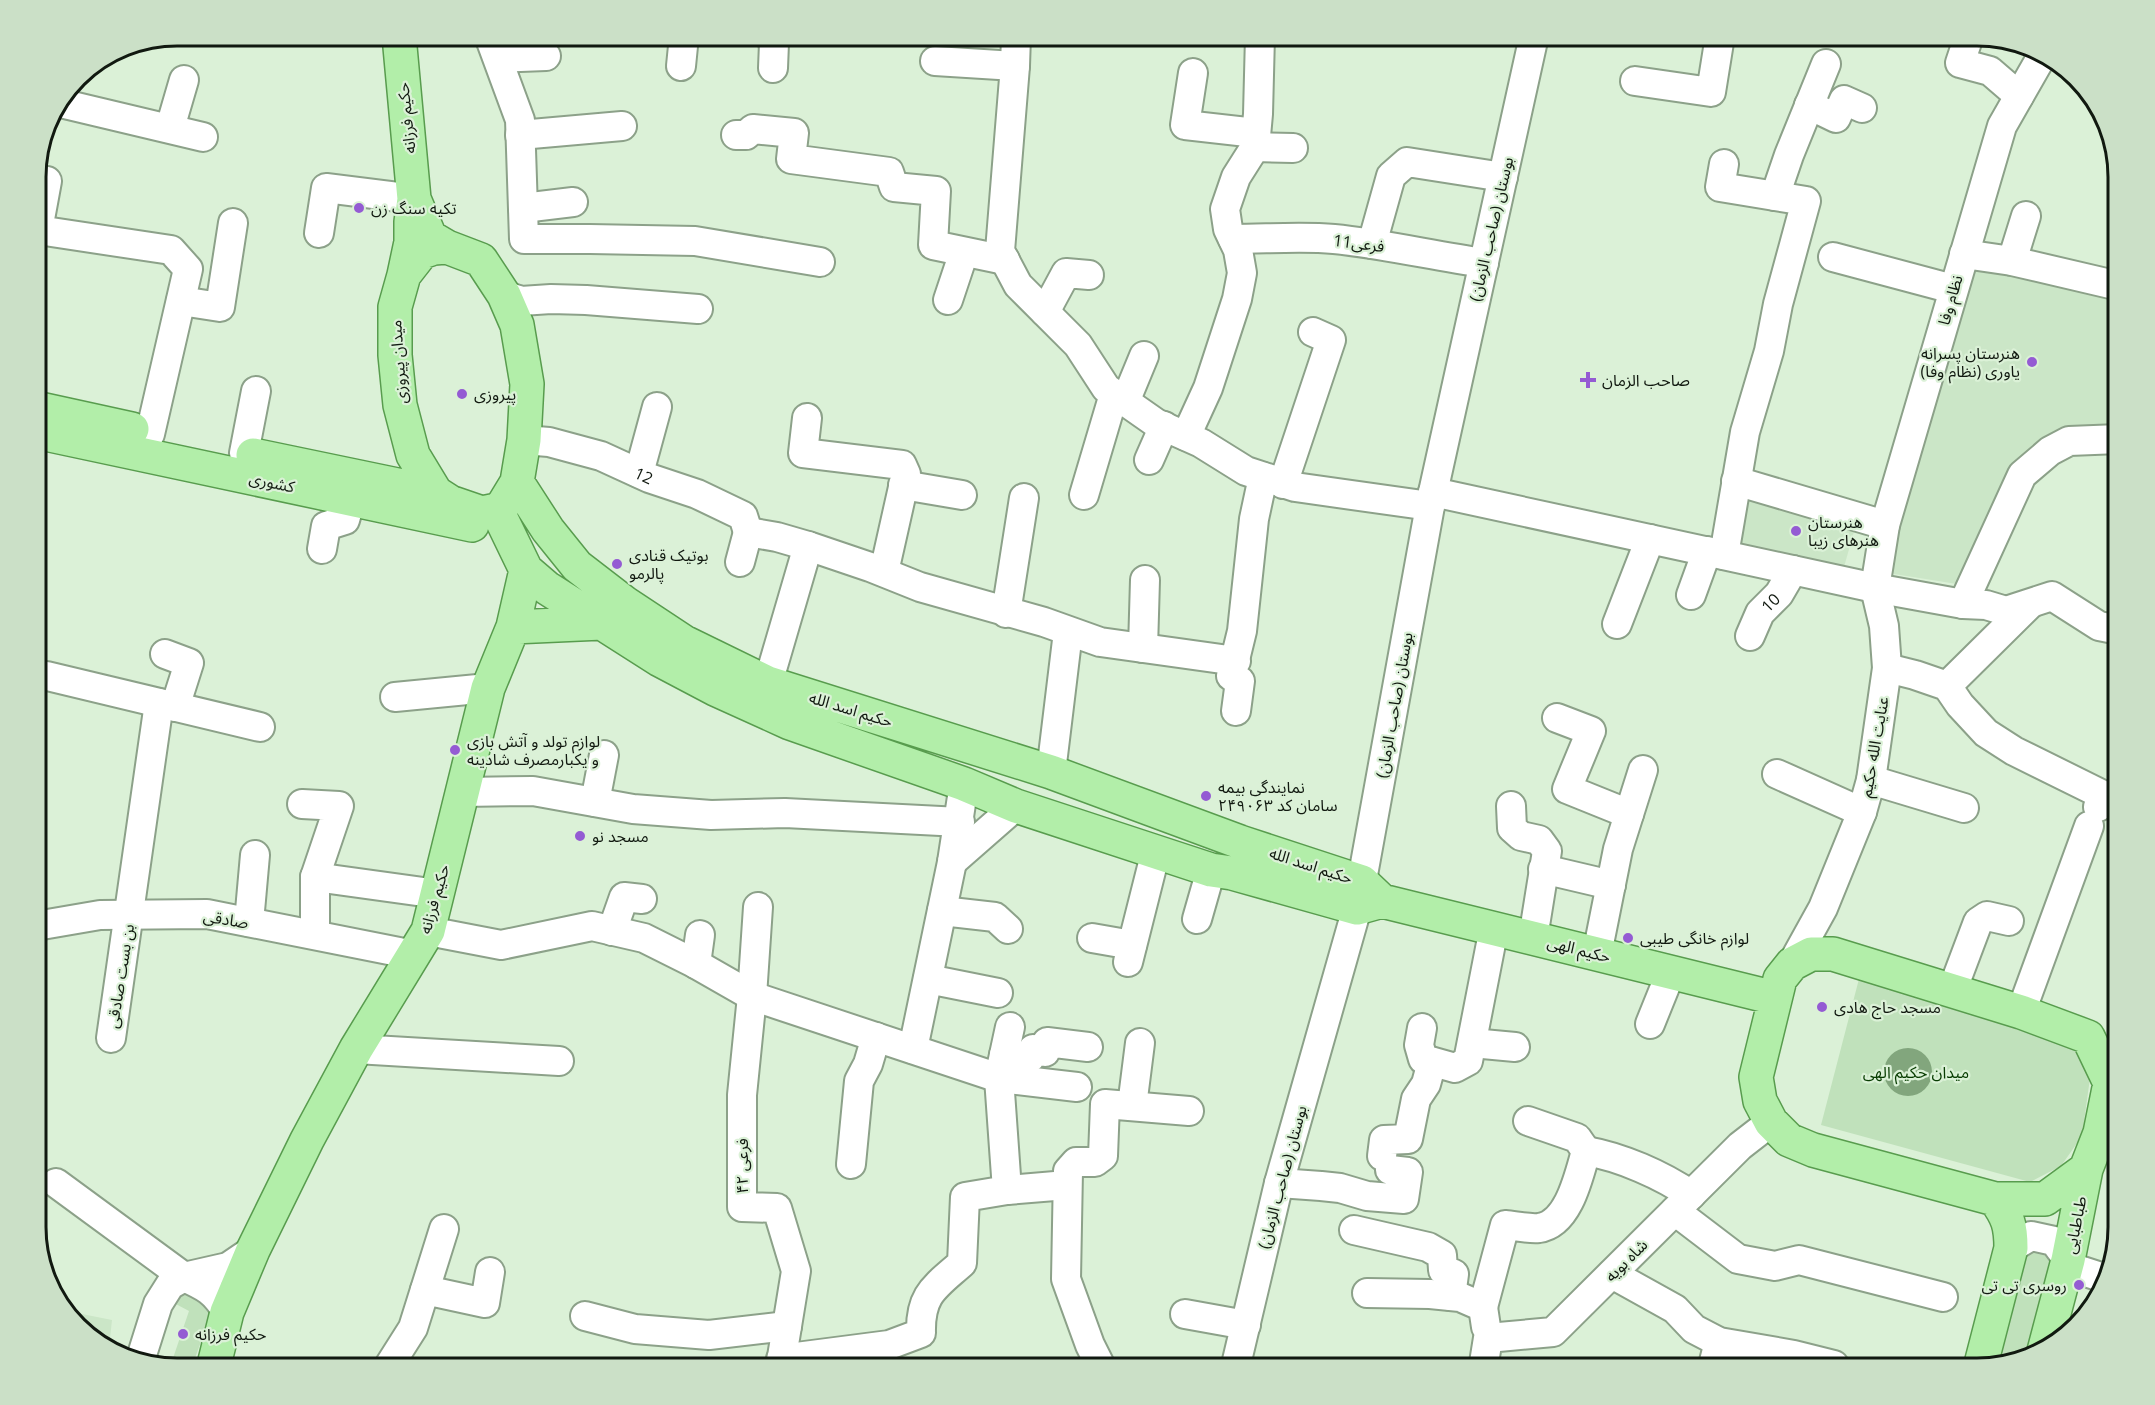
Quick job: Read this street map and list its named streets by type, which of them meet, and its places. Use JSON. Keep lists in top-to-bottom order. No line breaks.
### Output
{"streets":{"main road":["حکیم فرزانه","میدان پیروزی","کشوری","حکیم اسد الله","حکیم الهی","طباطبایی"],"street":["بوستان (صاحب الزمان)","فرعی11","نظام وفا","12","10","عنایت الله حکیم","صادقی","بن بست صادقی","فرعی ۴۲","شاه بویه"]},"crossings":[["حکیم فرزانه","حکیم اسد الله"],["حکیم فرزانه","صادقی"],["بوستان (صاحب الزمان)","فرعی11"],["بوستان (صاحب الزمان)","حکیم اسد الله"],["بوستان (صاحب الزمان)","حکیم الهی"],["نظام وفا","عنایت الله حکیم"],["میدان پیروزی","کشوری"],["حکیم اسد الله","حکیم الهی"],["صادقی","بن بست صادقی"],["صادقی","فرعی ۴۲"]],"parks":["میدان حکیم الهی"],"places":{"other":["تکیه سنگ زن","هنرستان پسرانه یاوری (نظام وفا)","پیروزی","هنرستان هنرهای زیبا","بوتیک قنادی پالرمو","لوازم تولد و آتش بازی و یکبارمصرف شادینه","نمایندگی بیمه سامان کد ۲۴۹۰۶۳","مسجد نو","لوازم خانگی طیبی","مسجد حاج هادی","روسری تی تی","حکیم فرزانه"],"health":["صاحب الزمان"]}}
